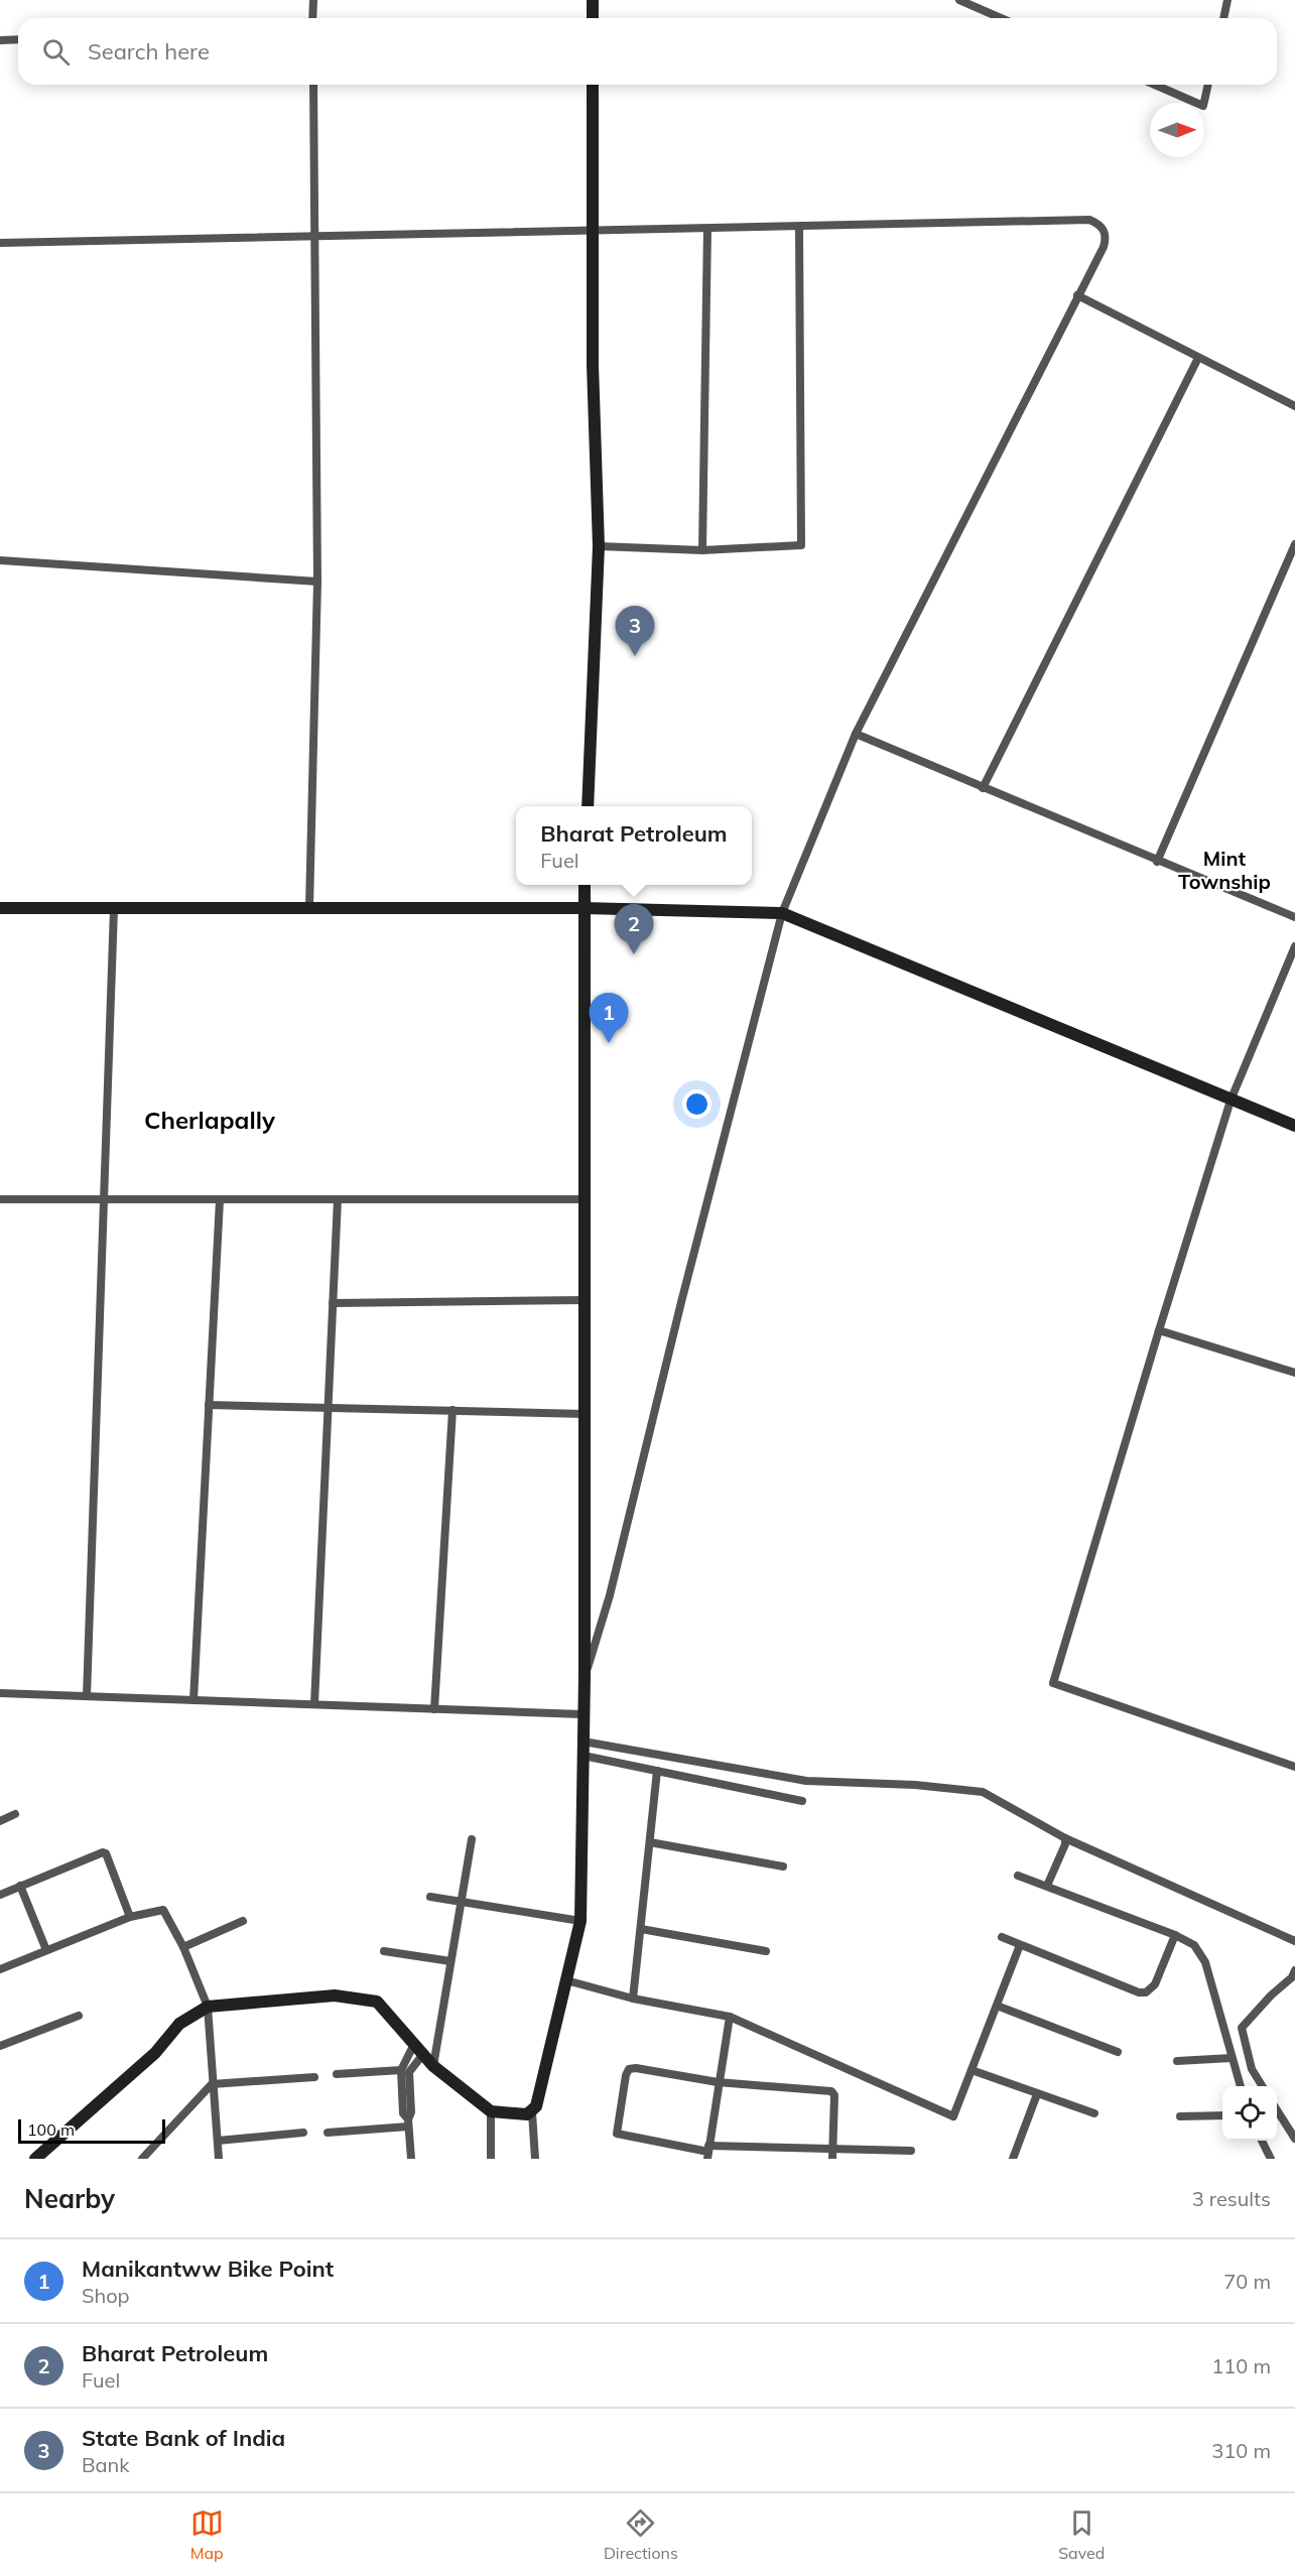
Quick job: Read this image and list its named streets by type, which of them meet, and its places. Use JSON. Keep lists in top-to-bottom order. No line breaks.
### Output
{"districts":["Mint Township","Cherlapally"],"scale_bar":"100 m","north":"right","page":{"search":"Search here","pins":["3","2","1"],"popup":["Bharat Petroleum","Fuel"],"scale":"100 m","heading":["Nearby","3 results"],"list":[{"mark":"1","name":"Manikantww Bike Point","note":"Shop","value":"70 m"},{"mark":"2","name":"Bharat Petroleum","note":"Fuel","value":"110 m"},{"mark":"3","name":"State Bank of India","note":"Bank","value":"310 m"}],"nav":["Map","Directions","Saved"]}}
